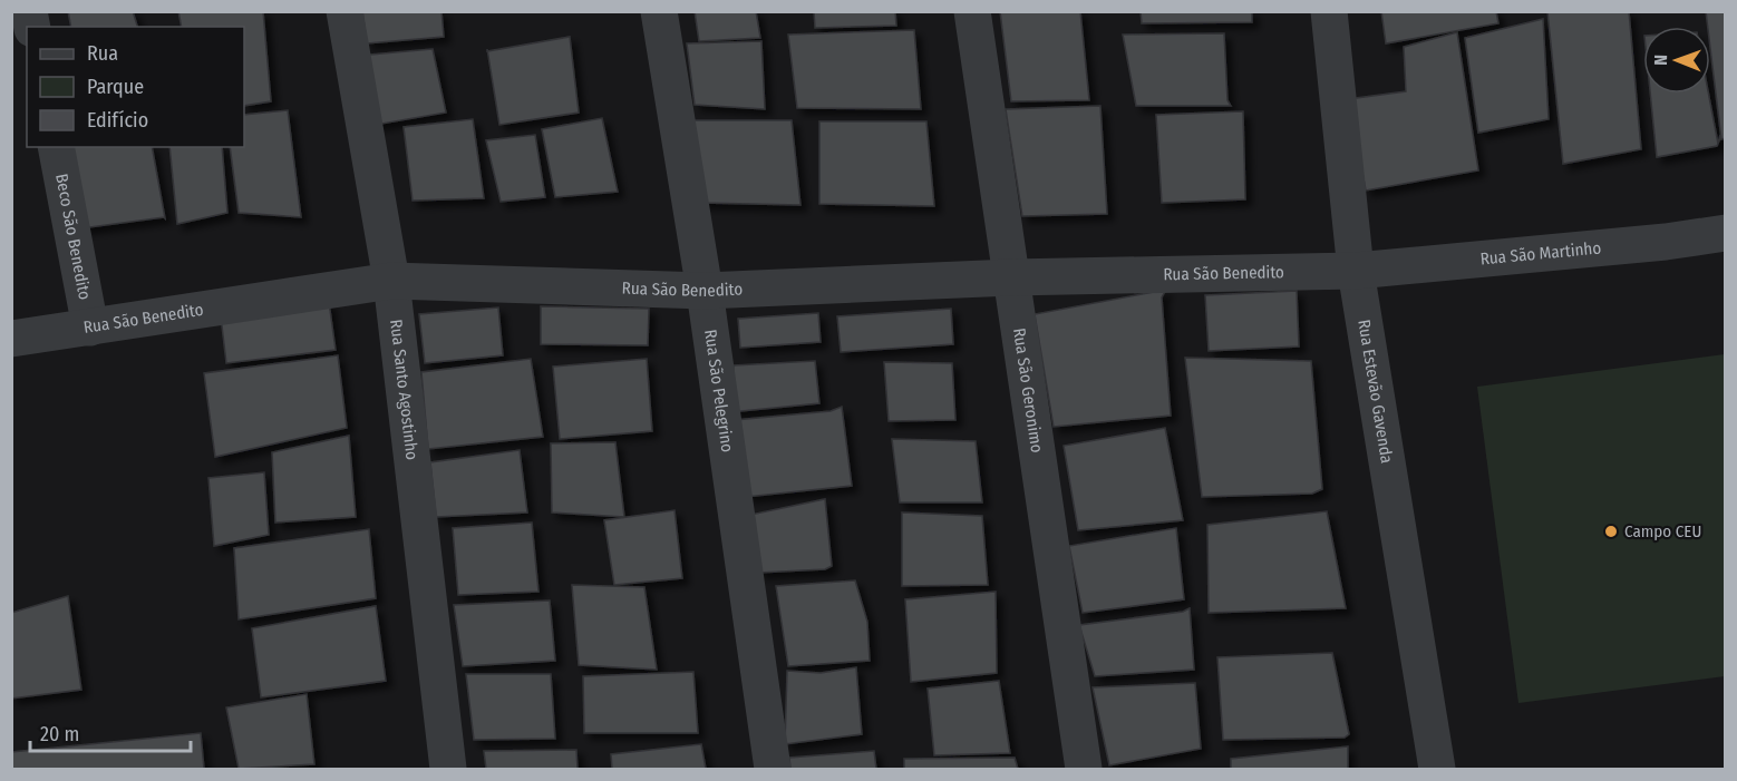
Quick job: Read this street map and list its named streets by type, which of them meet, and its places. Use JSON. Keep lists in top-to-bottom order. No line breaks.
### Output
{"streets":{"street":["Beco São Benedito","Rua São Martinho","Rua São Benedito","Rua Santo Agostinho","Rua São Pelegrino","Rua São Geronimo","Rua Estevão Gavenda"]},"crossings":[["Beco São Benedito","Rua São Benedito"],["Rua São Martinho","Rua São Benedito"],["Rua São Martinho","Rua Estevão Gavenda"],["Rua São Benedito","Rua Santo Agostinho"],["Rua São Benedito","Rua São Pelegrino"],["Rua São Benedito","Rua São Geronimo"],["Rua São Benedito","Rua Estevão Gavenda"]],"places":["Campo CEU"],"legend":["Rua","Parque","Edifício"],"scale_bar":"20 m","north":"left"}
